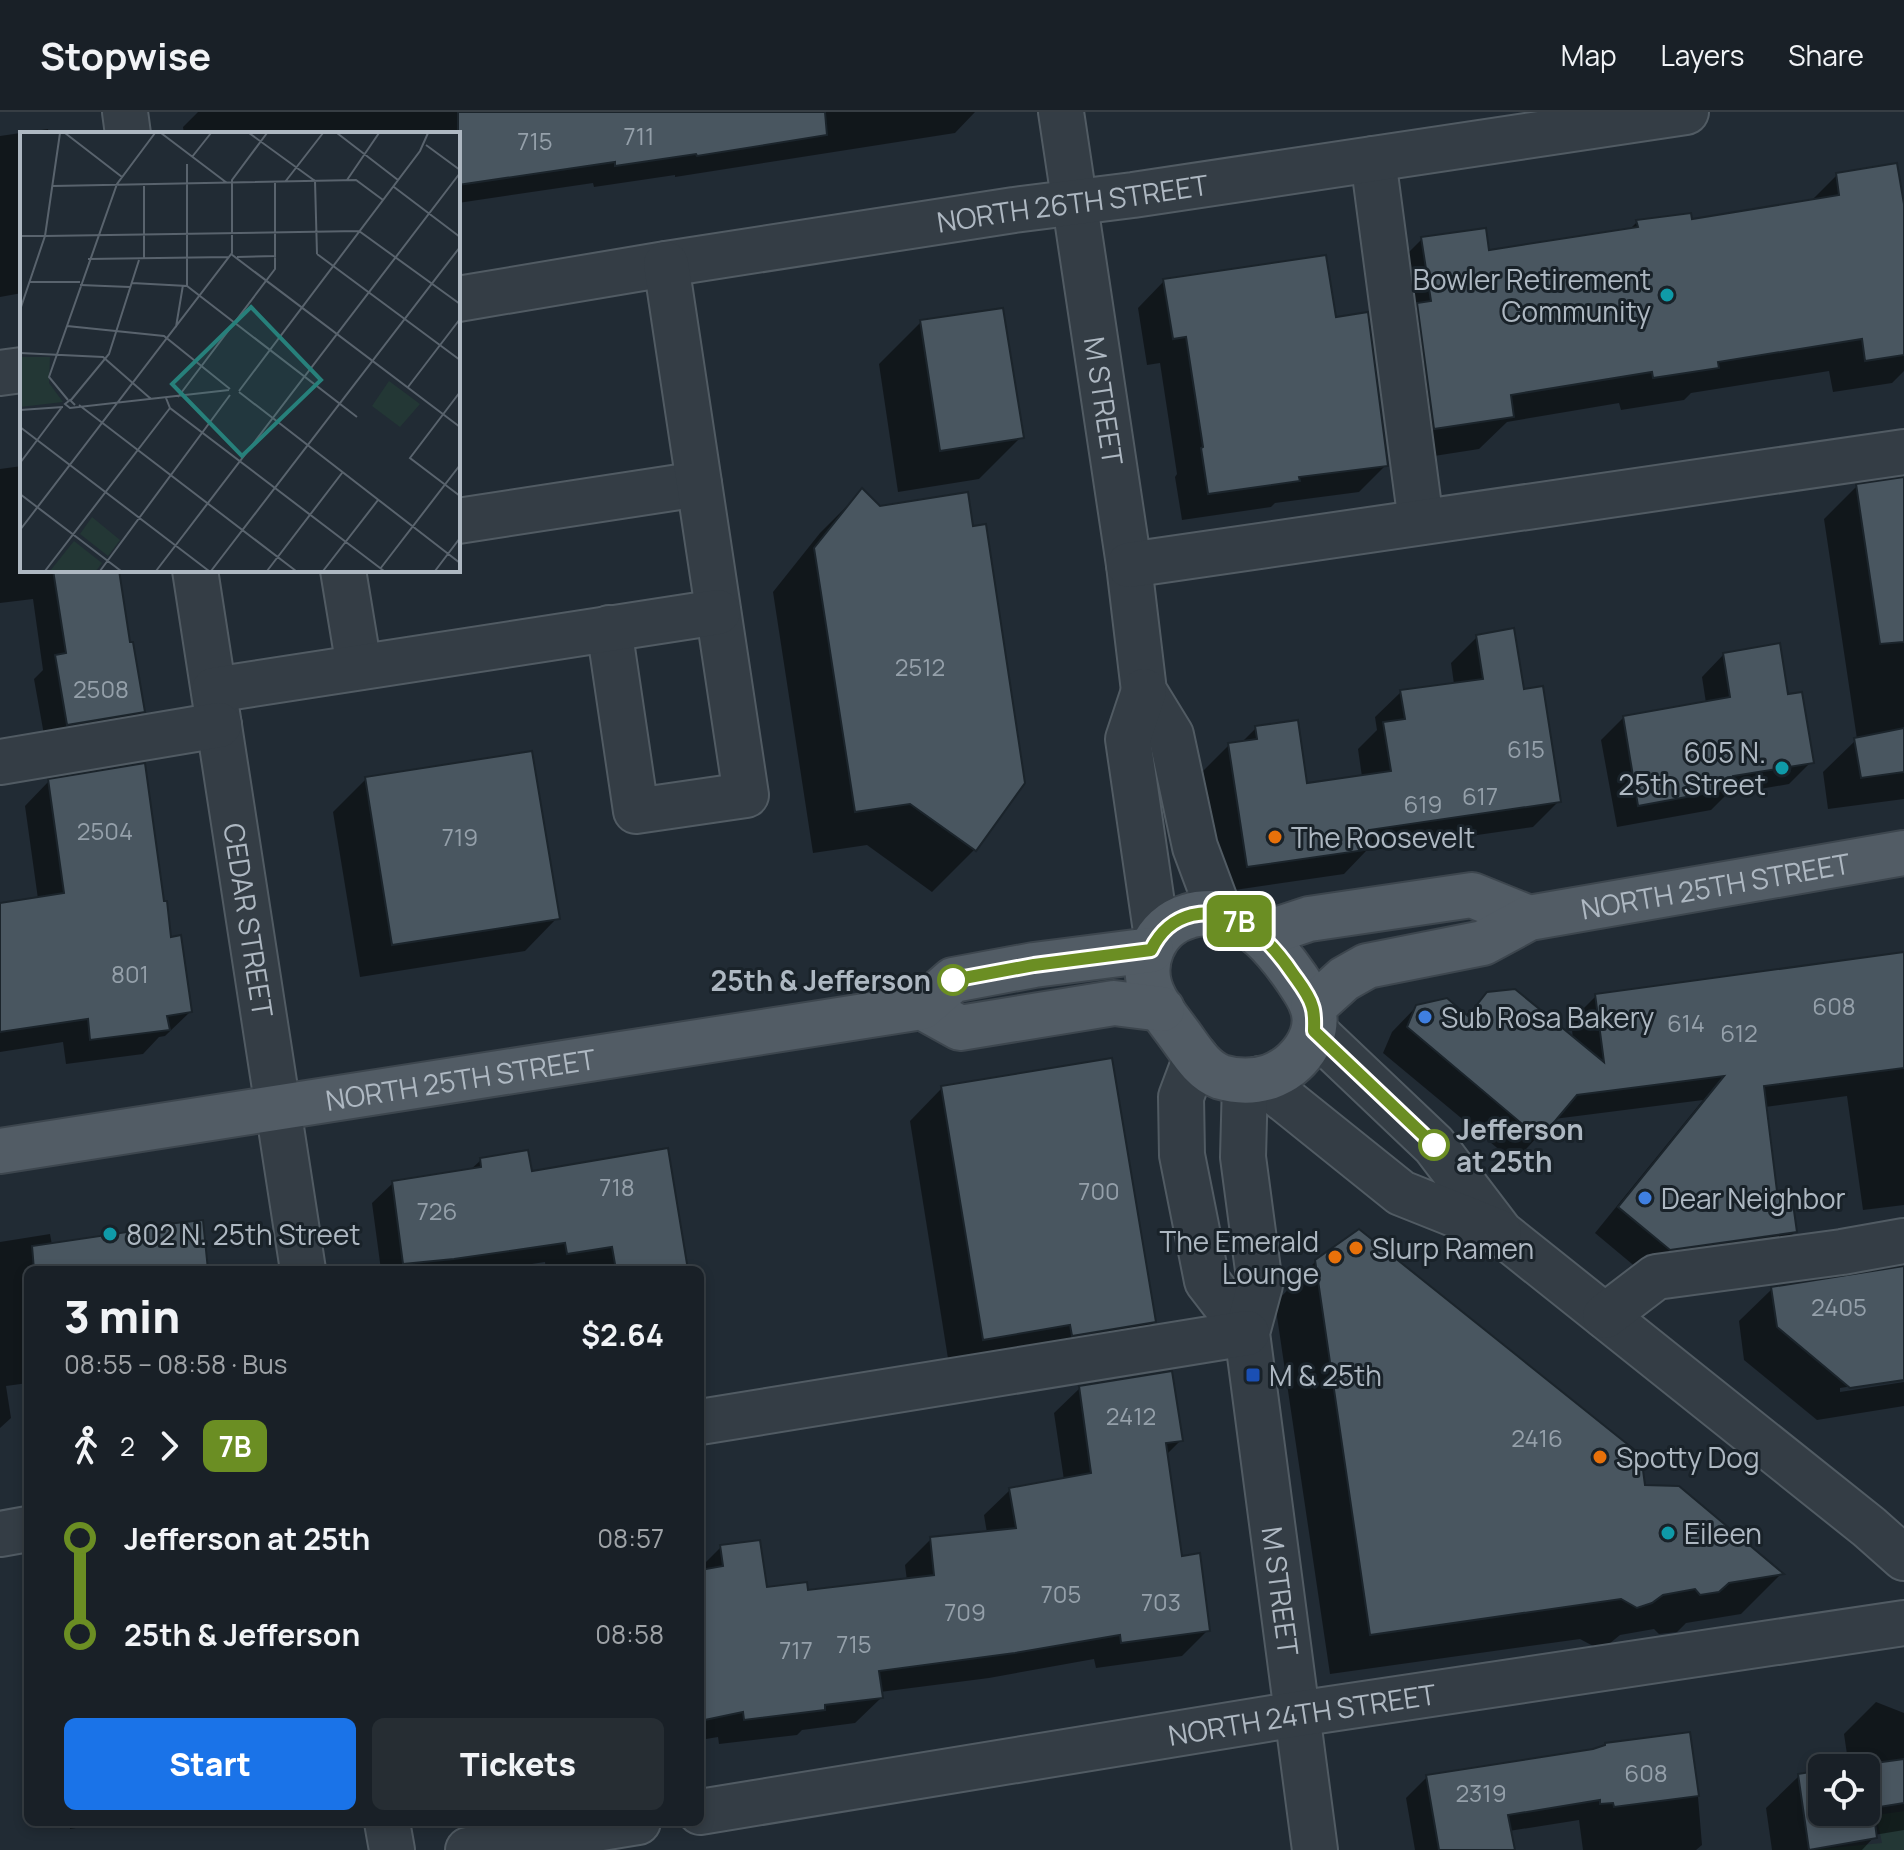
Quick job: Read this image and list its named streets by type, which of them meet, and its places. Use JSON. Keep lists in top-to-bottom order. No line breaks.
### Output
{"streets":{"main road":["NORTH 25TH STREET"],"street":["NORTH 26TH STREET","M STREET","CEDAR STREET","NORTH 24TH STREET"]},"crossings":[["NORTH 26TH STREET","M STREET"],["M STREET","NORTH 25TH STREET"],["M STREET","NORTH 24TH STREET"],["NORTH 25TH STREET","CEDAR STREET"]],"places":{"other":["Bowler Retirement Community","605 N. 25th Street","The Roosevelt","25th & Jefferson","Sub Rosa Bakery","Jefferson at 25th","Dear Neighbor","802 N. 25th Street","Slurp Ramen","The Emerald Lounge","Spotty Dog","Eileen"],"transit":["M & 25th"]},"lines":["bus line 7B"],"house_numbers":["711","715","2512","2508","615","617","619","2504","719","801","608","614","612","718","700","726","2405","2412","2416","705","703","709","715","717","608","2319"],"page":{"header":"Stopwise","nav":["Map","Layers","Share"],"on_map":"7B","heading":["3 min","08:55 – 08:58 · Bus","$2.64"],"legs":["2","7B"],"list":[{"name":"Jefferson at 25th","value":"08:57"},{"name":"25th & Jefferson","value":"08:58"}],"buttons":["Start","Tickets"]}}
